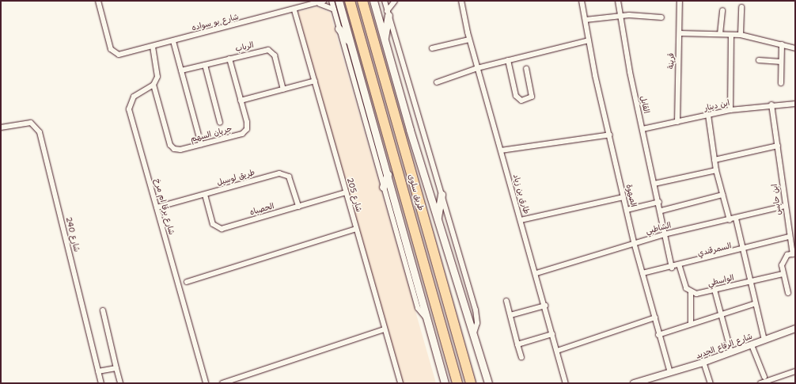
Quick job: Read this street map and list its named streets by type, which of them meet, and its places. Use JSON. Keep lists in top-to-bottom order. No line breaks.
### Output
{"streets":{"highway":["طريق سلوى"],"street":["شارع بو سواده","الرباب","قرينة","القابل","ابن دينار","جريان السهم","طريق لوسيل","طارق بن زياد","شارع 205","الصهوة","ابن حابس","شارع برقا ام مرخ","الحصباه","الشاطبي","شارع 240","السمرقندي","الواسطي","شارع الرفاع الجديد"]},"crossings":[["شارع بو سواده","شارع 205"],["الرباب","جريان السهم"],["قرينة","ابن دينار"],["القابل","ابن دينار"],["القابل","الشاطبي"],["القابل","السمرقندي"],["ابن دينار","ابن حابس"],["جريان السهم","شارع برقا ام مرخ"],["طريق لوسيل","شارع برقا ام مرخ"],["طريق لوسيل","الحصباه"],["طارق بن زياد","الشاطبي"],["شارع 205","الحصباه"],["الصهوة","الشاطبي"],["الصهوة","السمرقندي"],["الصهوة","شارع الرفاع الجديد"],["ابن حابس","الشاطبي"],["ابن حابس","السمرقندي"]]}
